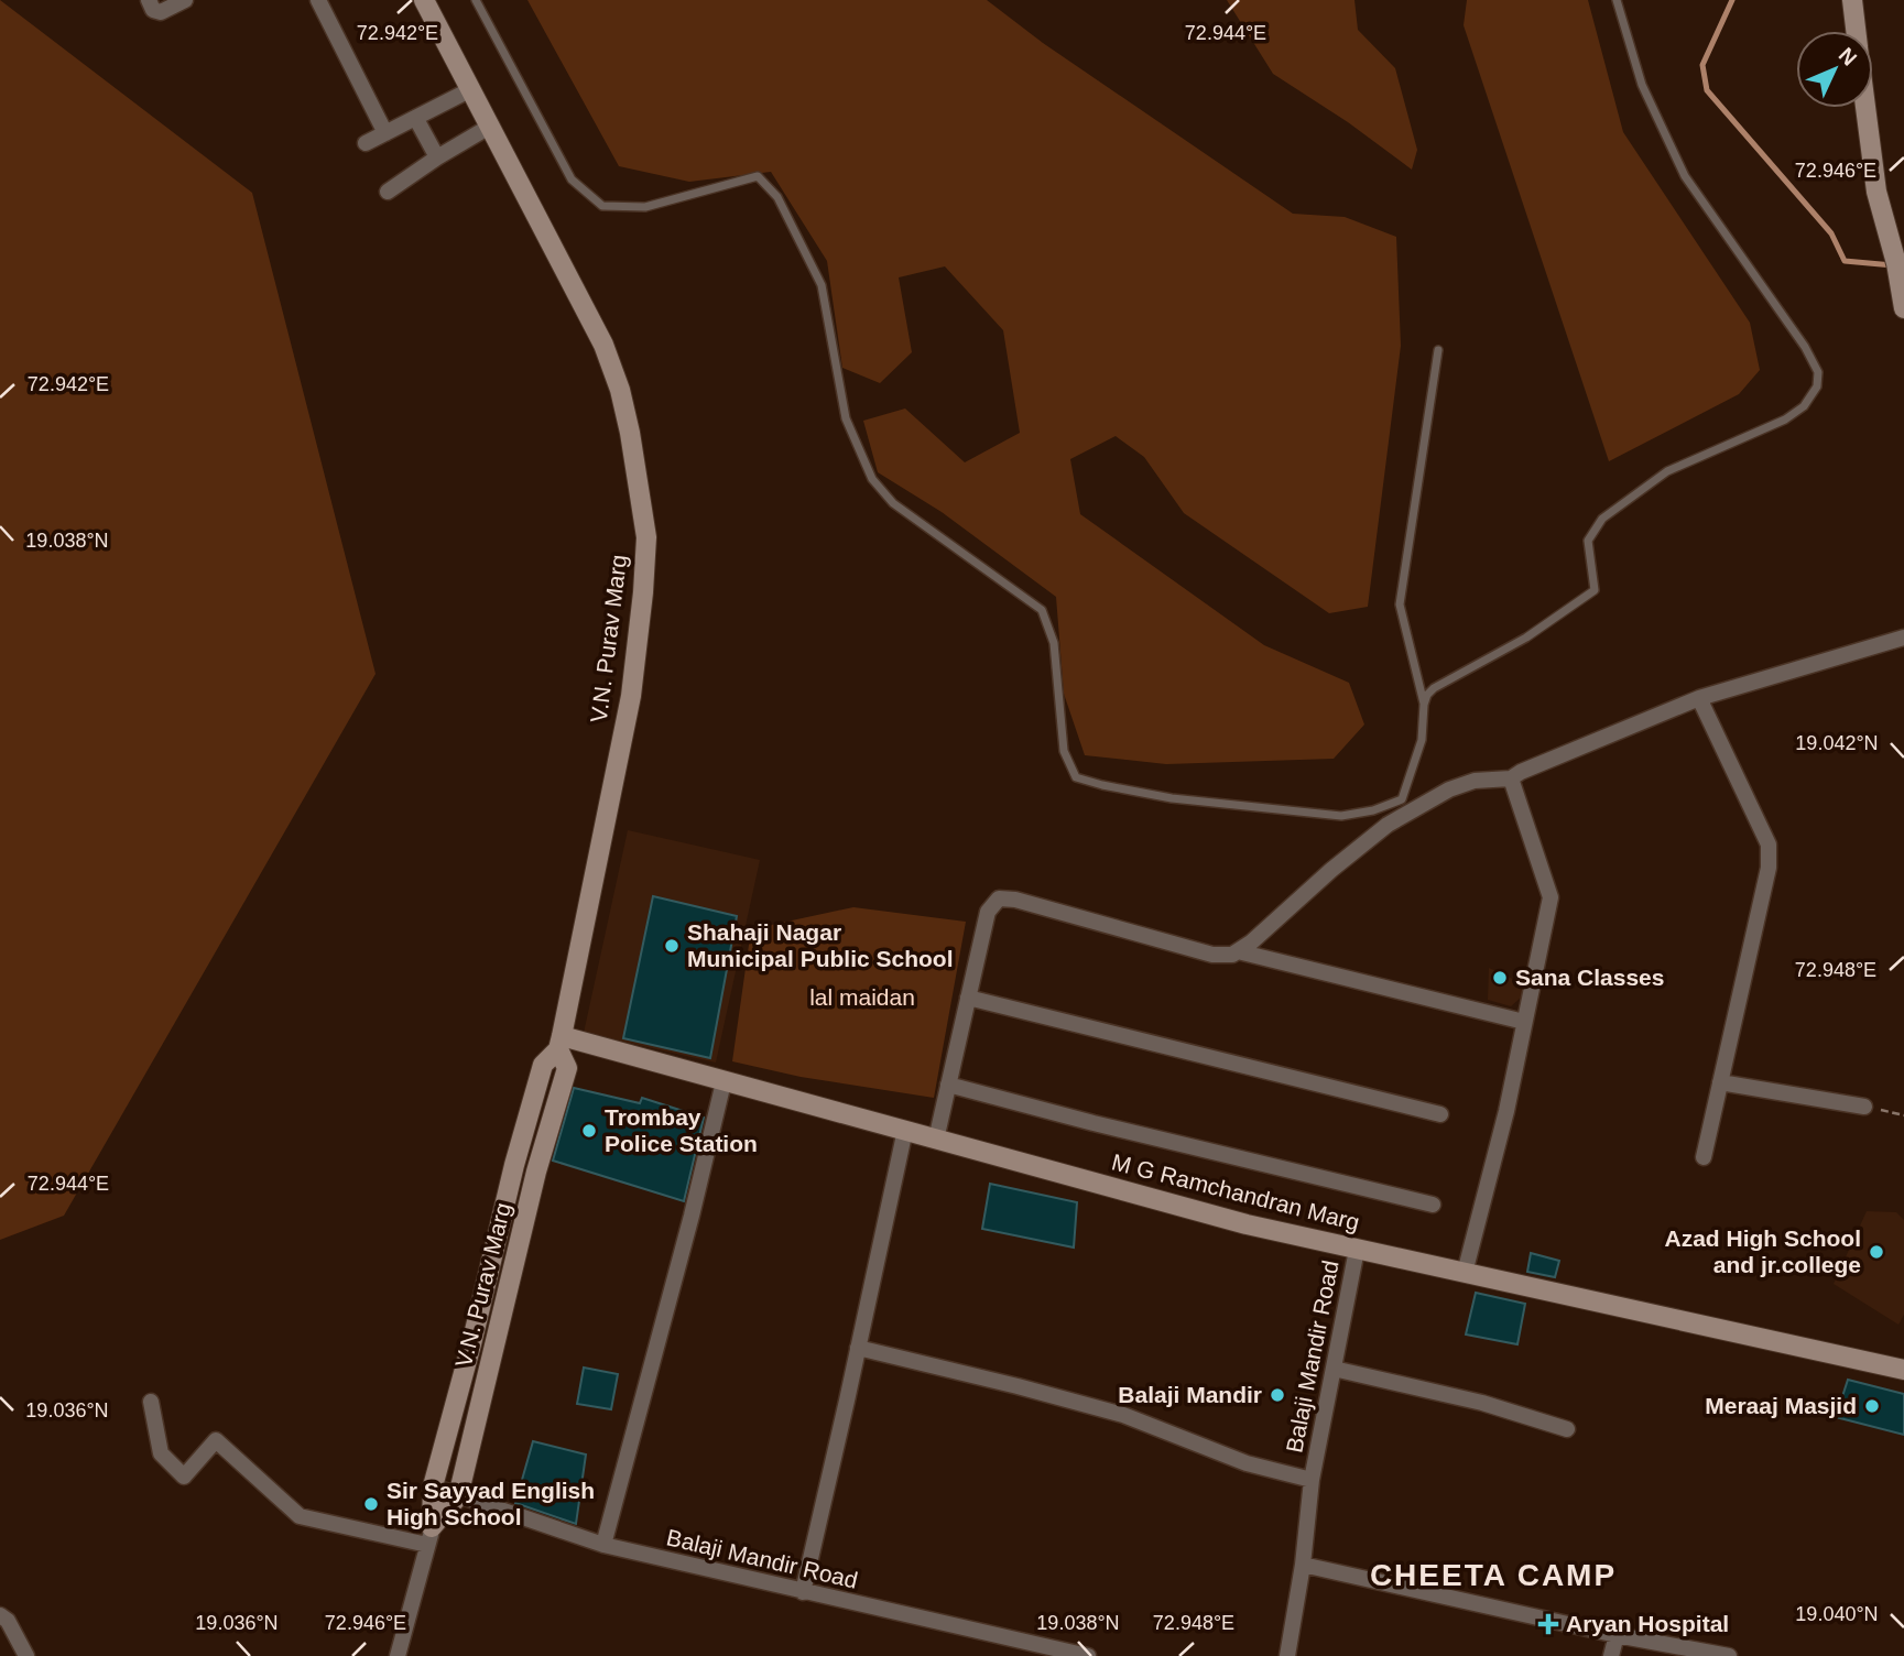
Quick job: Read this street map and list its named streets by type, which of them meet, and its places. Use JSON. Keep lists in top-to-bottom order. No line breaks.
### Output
{"streets":{"street":["V.N. Purav Marg","M G Ramchandran Marg","Balaji Mandir Road"]},"crossings":[["V.N. Purav Marg","M G Ramchandran Marg"],["V.N. Purav Marg","Balaji Mandir Road"],["M G Ramchandran Marg","Balaji Mandir Road"]],"districts":["CHEETA CAMP"],"parks":["lal maidan"],"places":{"other":["Shahaji Nagar Municipal Public School","Sana Classes","Trombay Police Station","Azad High School and jr.college","Balaji Mandir","Meraaj Masjid","Sir Sayyad English High School"],"health":["Aryan Hospital"]},"north":"top right","coordinates":["72.942°E","72.944°E","72.946°E","19.038°N","19.042°N","72.948°E","19.036°N","19.040°N"]}
